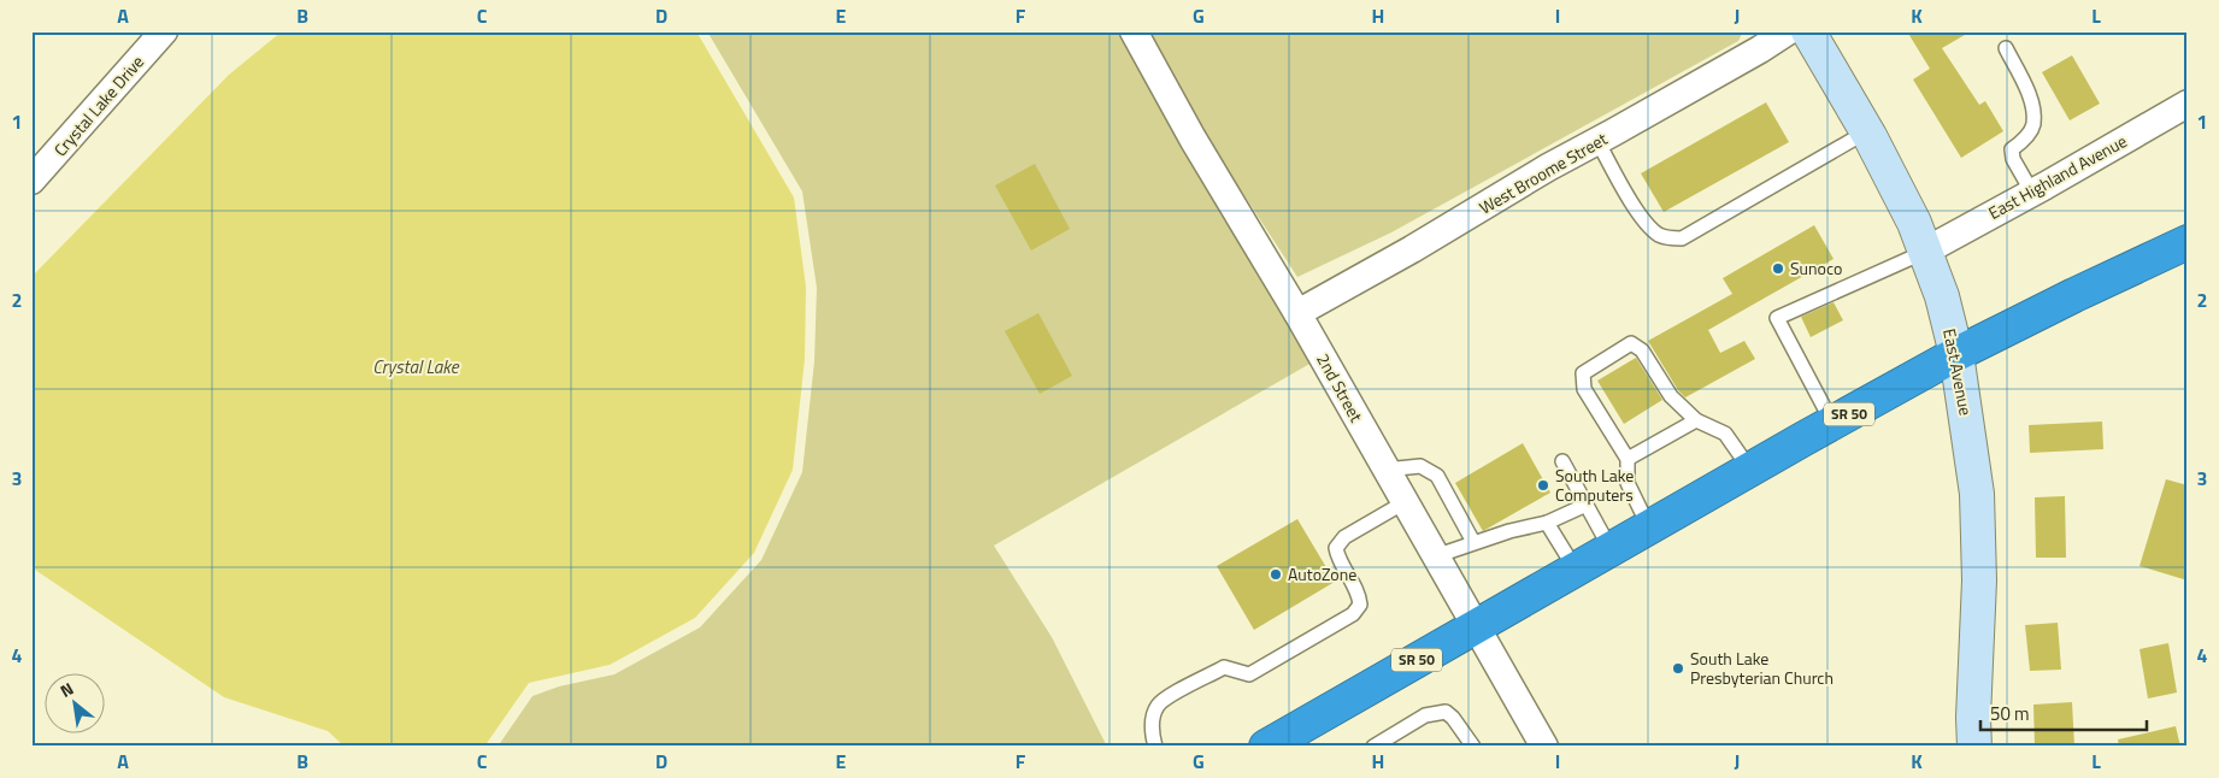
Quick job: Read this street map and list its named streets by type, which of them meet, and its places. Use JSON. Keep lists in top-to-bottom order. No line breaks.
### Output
{"streets":{"highway":["SR 50"],"street":["Crystal Lake Drive","West Broome Street","East Highland Avenue","East Avenue","2nd Street"]},"crossings":[["West Broome Street","2nd Street"],["East Highland Avenue","East Avenue"],["East Avenue","SR 50"],["2nd Street","SR 50"]],"water":["Crystal Lake"],"places":["Sunoco","South Lake Computers","AutoZone","South Lake Presbyterian Church"],"scale_bar":"50 m","north":"top left","grid":{"columns":["A","B","C","D","E","F","G","H","I","J","K","L"],"rows":["1","2","3","4"]}}
